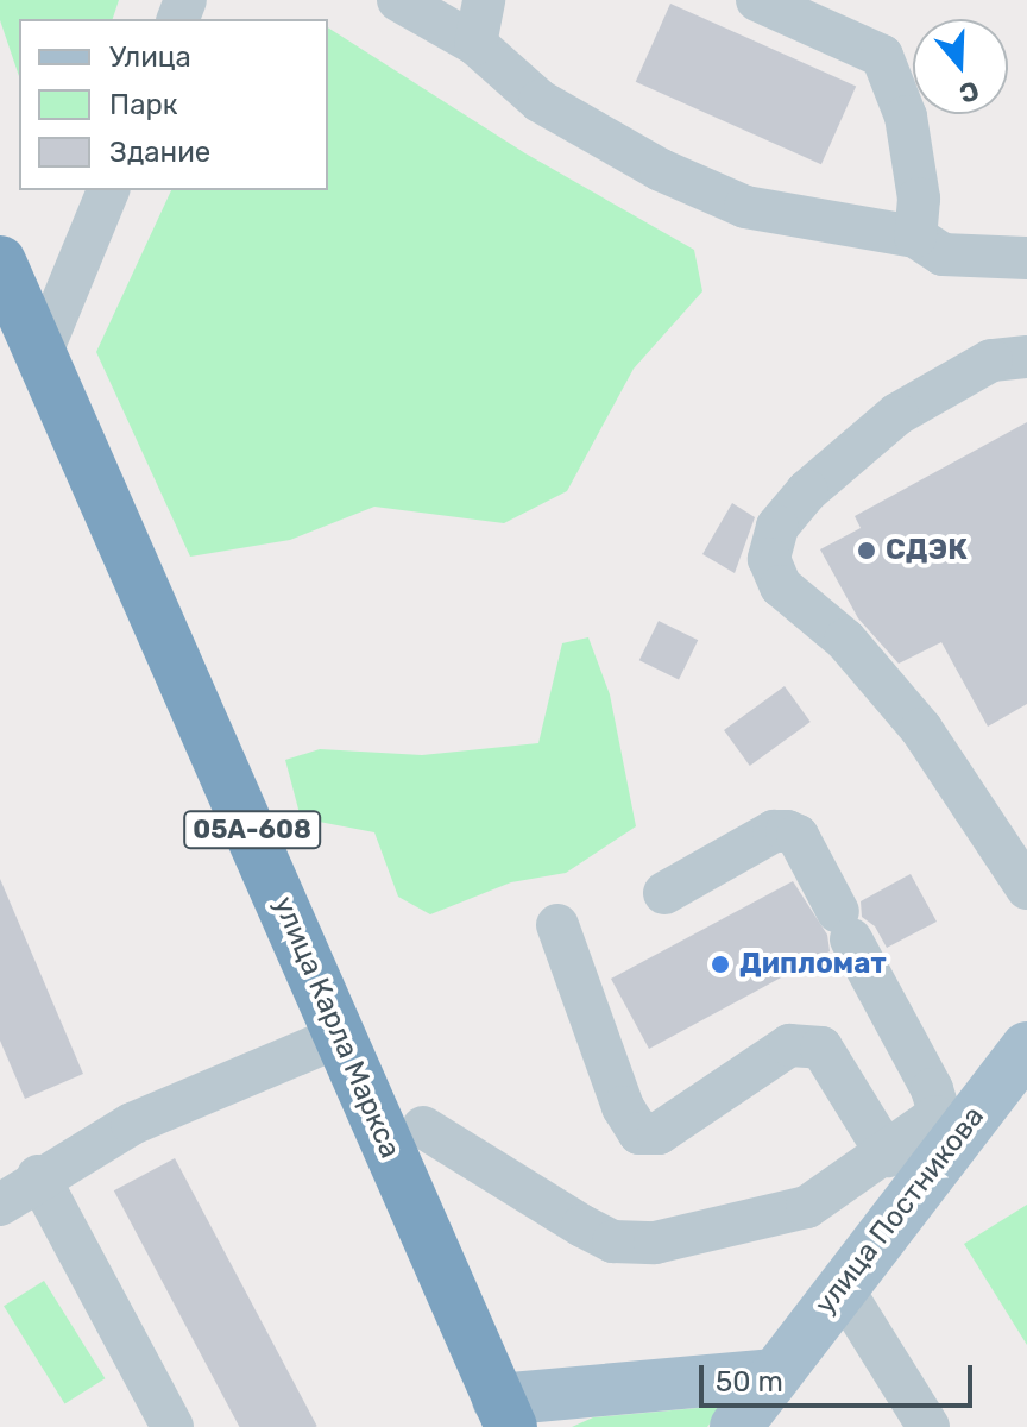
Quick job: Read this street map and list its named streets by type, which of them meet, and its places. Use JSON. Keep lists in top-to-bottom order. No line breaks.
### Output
{"streets":{"highway":["05А-608","улица Карла Маркса"],"main road":["улица Постникова"]},"places":["СДЭК","Дипломат"],"legend":["Улица","Парк","Здание"],"scale_bar":"50 m","north":"bottom"}
